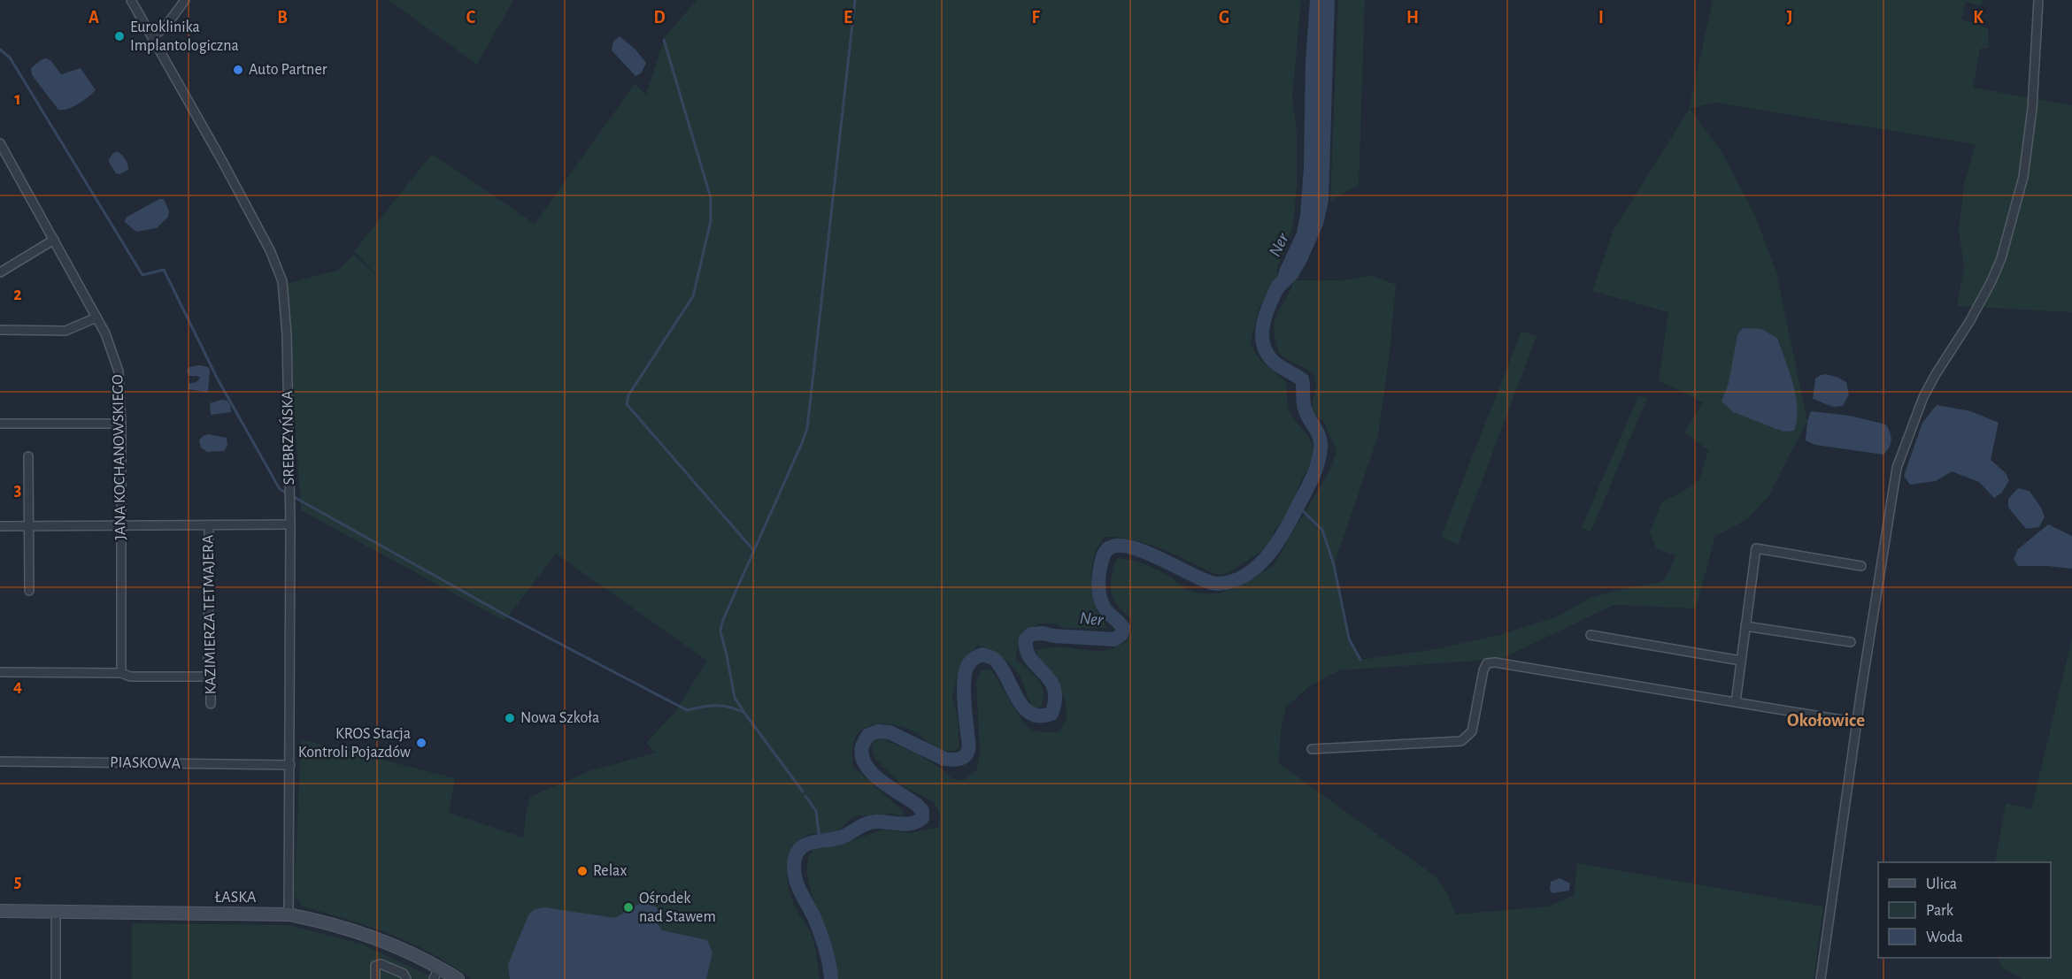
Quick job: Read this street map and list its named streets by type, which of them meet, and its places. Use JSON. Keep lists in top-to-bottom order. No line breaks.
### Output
{"streets":{"main road":["ŁASKA"],"street":["SREBRZYŃSKA","JANA KOCHANOWSKIEGO","KAZIMIERZA TETMAJERA","PIASKOWA"]},"crossings":[["SREBRZYŃSKA","PIASKOWA"],["SREBRZYŃSKA","ŁASKA"]],"districts":["Okołowice"],"water":["Ner"],"places":["Euroklinika Implantologiczna","Auto Partner","Nowa Szkoła","KROS Stacja Kontroli Pojazdów","Relax","Ośrodek nad Stawem"],"legend":["Ulica","Park","Woda"],"grid":{"columns":["A","B","C","D","E","F","G","H","I","J","K"],"rows":["1","2","3","4","5"]}}
